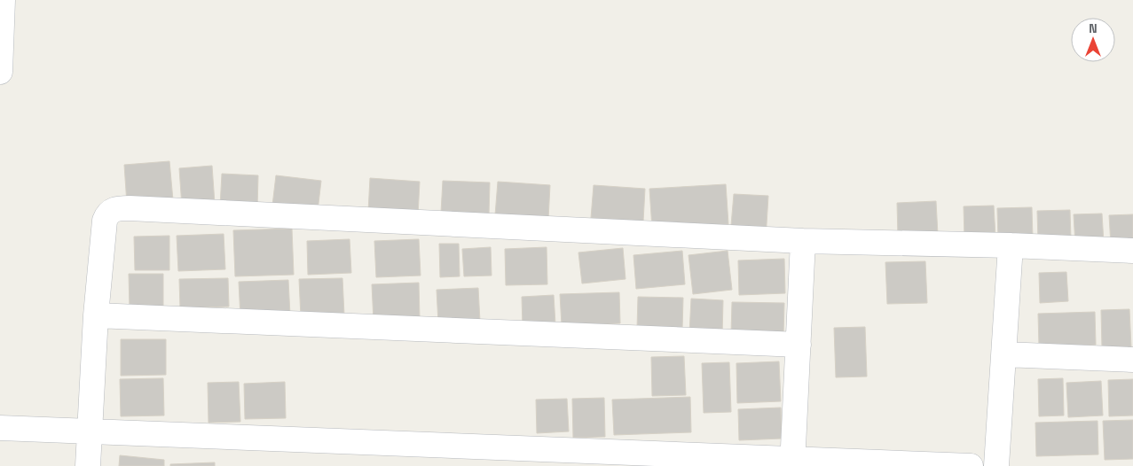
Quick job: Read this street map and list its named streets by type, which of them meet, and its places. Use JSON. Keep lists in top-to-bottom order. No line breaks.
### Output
{"north":"top"}
